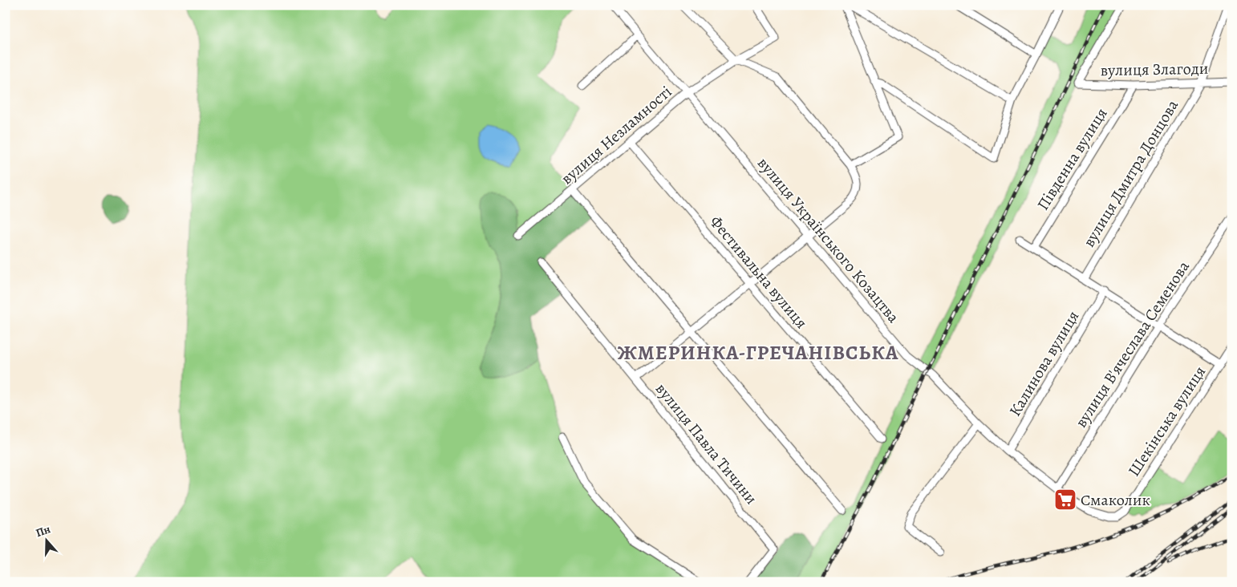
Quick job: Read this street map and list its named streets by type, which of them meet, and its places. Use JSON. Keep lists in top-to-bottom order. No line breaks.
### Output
{"streets":{"street":["вулиця Злагоди","вулиця Незламності","Південна вулиця","вулиця Дмитра Донцова","вулиця Українського Козацтва","Фестивальна вулиця","вулиця В'ячеслава Семенова","Калинова вулиця","Шекінська вулиця","вулиця Павла Тичини"]},"crossings":[["вулиця Злагоди","Південна вулиця"],["вулиця Злагоди","вулиця Дмитра Донцова"],["вулиця Незламності","вулиця Українського Козацтва"],["вулиця Незламності","Фестивальна вулиця"],["вулиця Українського Козацтва","вулиця В'ячеслава Семенова"],["вулиця Українського Козацтва","Калинова вулиця"],["вулиця Українського Козацтва","Шекінська вулиця"]],"districts":["ЖМЕРИНКА-ГРЕЧАНІВСЬКА"],"places":{"supermarket":["Смаколик"]},"north":"top"}
